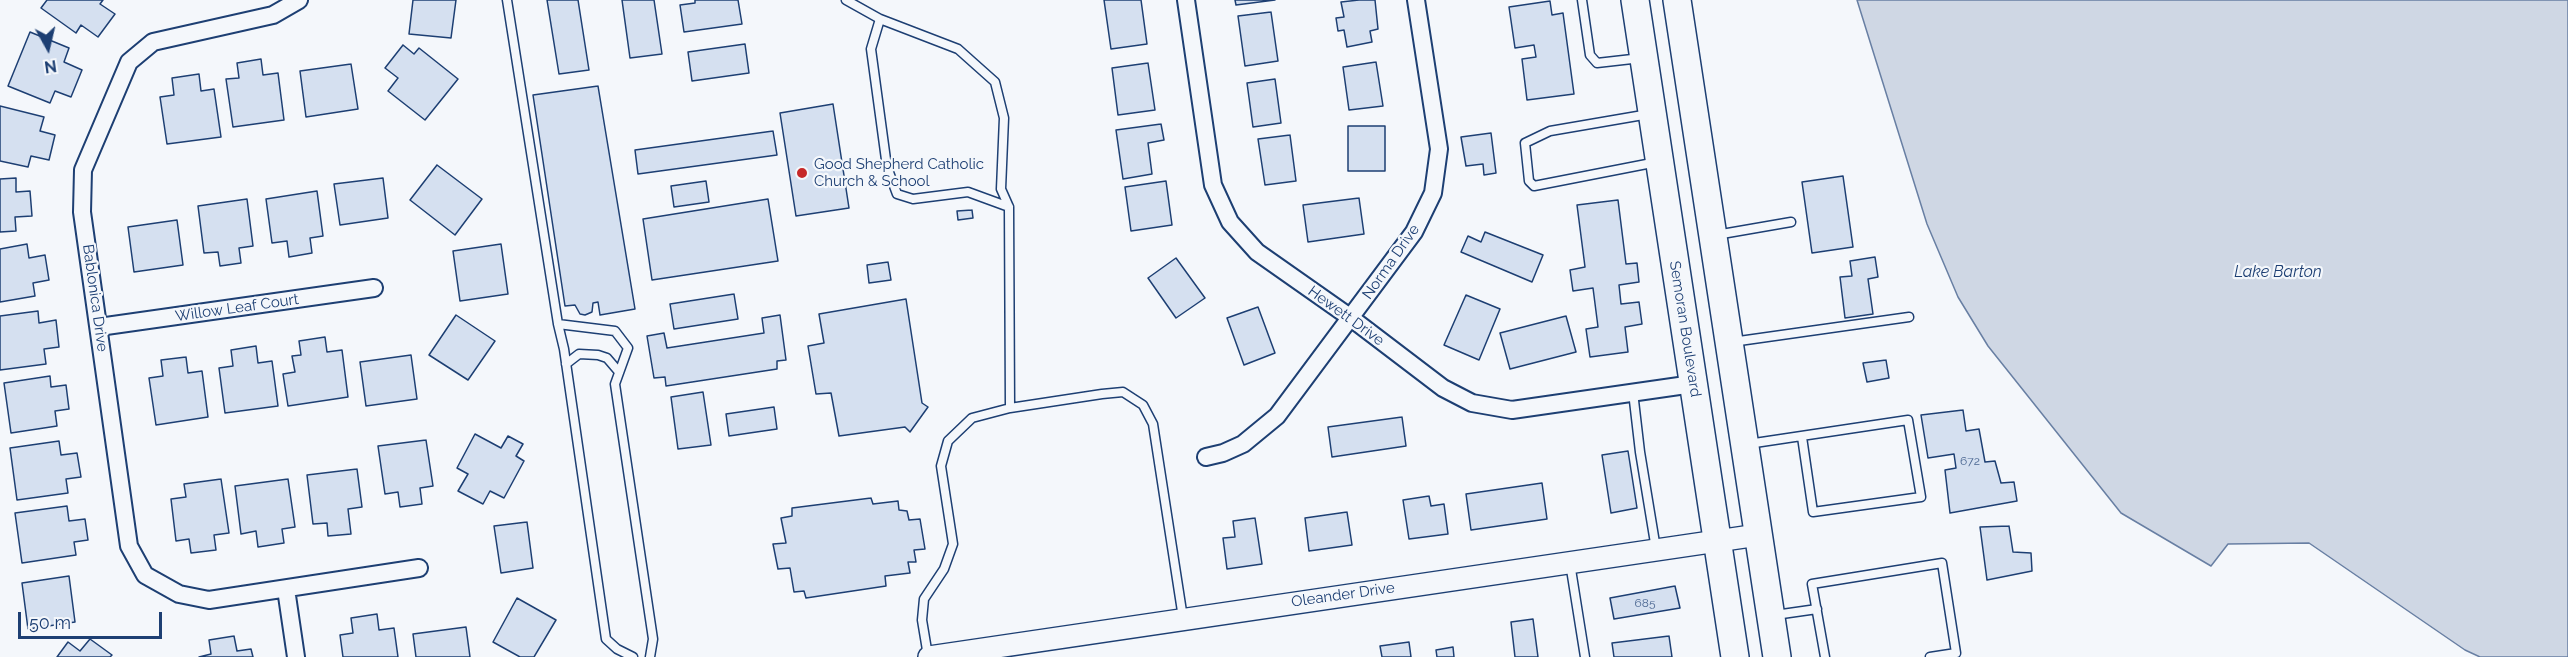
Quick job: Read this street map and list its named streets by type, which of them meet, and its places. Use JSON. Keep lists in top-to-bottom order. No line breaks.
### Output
{"streets":{"main road":["Semoran Boulevard"],"street":["Norma Drive","Bablonica Drive","Willow Leaf Court","Hewett Drive","Oleander Drive"]},"crossings":[["Norma Drive","Hewett Drive"],["Bablonica Drive","Willow Leaf Court"],["Hewett Drive","Semoran Boulevard"],["Semoran Boulevard","Oleander Drive"]],"water":["Lake Barton"],"places":["Good Shepherd Catholic Church & School"],"house_numbers":["672","685"],"scale_bar":"50 m","north":"bottom"}
